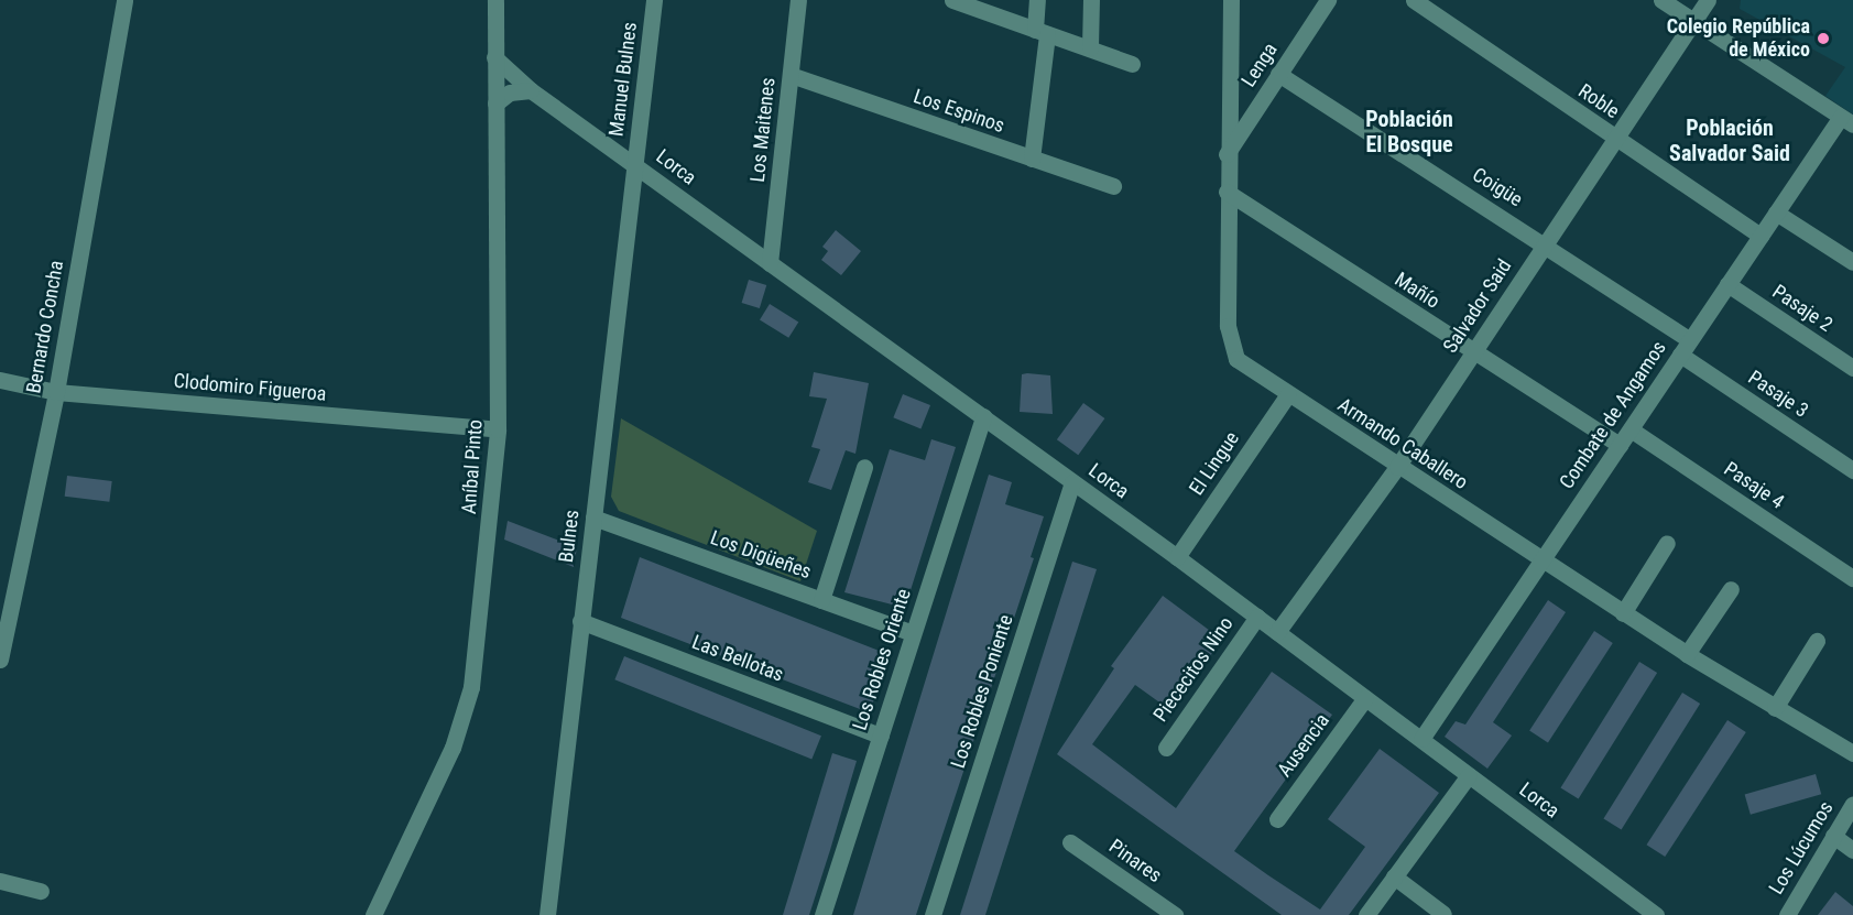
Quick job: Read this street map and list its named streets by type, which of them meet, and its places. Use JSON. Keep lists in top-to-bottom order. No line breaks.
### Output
{"streets":{"street":["Lenga","Manuel Bulnes","Roble","Los Espinos","Los Maitenes","Lorca","Coigüe","Mañío","Salvador Said","Pasaje 2","Bernardo Concha","Clodomiro Figueroa","Pasaje 3","Combate de Angamos","Armando Caballero","El Lingue","Aníbal Pinto","Pasaje 4","Bulnes","Los Digüeñes","Las Bellotas","Los Robles Oriente","Piececitos Nino","Los Robles Poniente","Ausencia","Los Lúcumos","Pinares"]},"crossings":[["Lenga","Coigüe"],["Lenga","Armando Caballero"],["Manuel Bulnes","Lorca"],["Manuel Bulnes","Bulnes"],["Roble","Salvador Said"],["Roble","Combate de Angamos"],["Los Espinos","Los Maitenes"],["Los Maitenes","Lorca"],["Lorca","Salvador Said"],["Lorca","Combate de Angamos"],["Lorca","El Lingue"],["Lorca","Aníbal Pinto"],["Lorca","Bulnes"],["Lorca","Los Robles Oriente"],["Lorca","Piececitos Nino"],["Lorca","Los Robles Poniente"],["Lorca","Ausencia"],["Coigüe","Salvador Said"],["Coigüe","Combate de Angamos"],["Mañío","Salvador Said"],["Mañío","Combate de Angamos"],["Mañío","Armando Caballero"],["Salvador Said","Armando Caballero"],["Pasaje 2","Combate de Angamos"],["Bernardo Concha","Clodomiro Figueroa"],["Clodomiro Figueroa","Aníbal Pinto"],["Pasaje 3","Combate de Angamos"],["Combate de Angamos","Armando Caballero"],["Combate de Angamos","Pasaje 4"],["Armando Caballero","El Lingue"],["Bulnes","Los Digüeñes"],["Bulnes","Las Bellotas"],["Los Digüeñes","Los Robles Oriente"],["Las Bellotas","Los Robles Oriente"]],"districts":["Población El Bosque","Población Salvador Said"],"places":["Colegio República de México"]}
